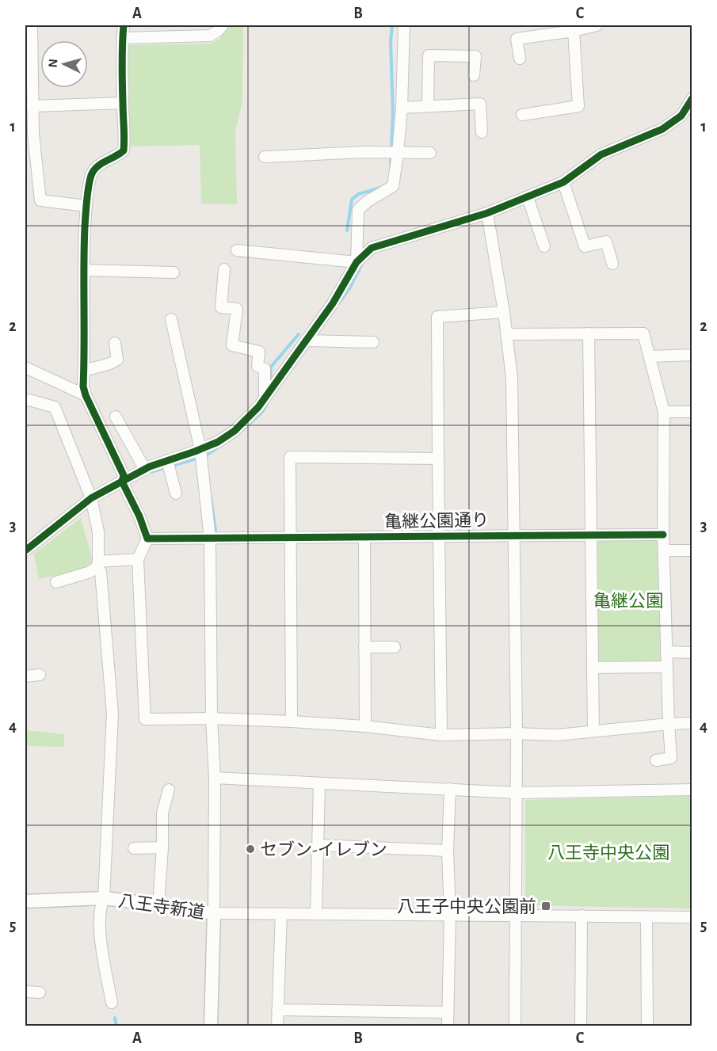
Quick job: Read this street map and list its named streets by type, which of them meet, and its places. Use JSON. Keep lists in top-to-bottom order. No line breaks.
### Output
{"streets":{"street":["亀継公園通り","八王寺新道"]},"parks":["亀継公園","八王寺中央公園"],"places":{"other":["セブン-イレブン"],"transit":["八王子中央公園前"]},"north":"left","grid":{"columns":["A","B","C"],"rows":["1","2","3","4","5"]}}
